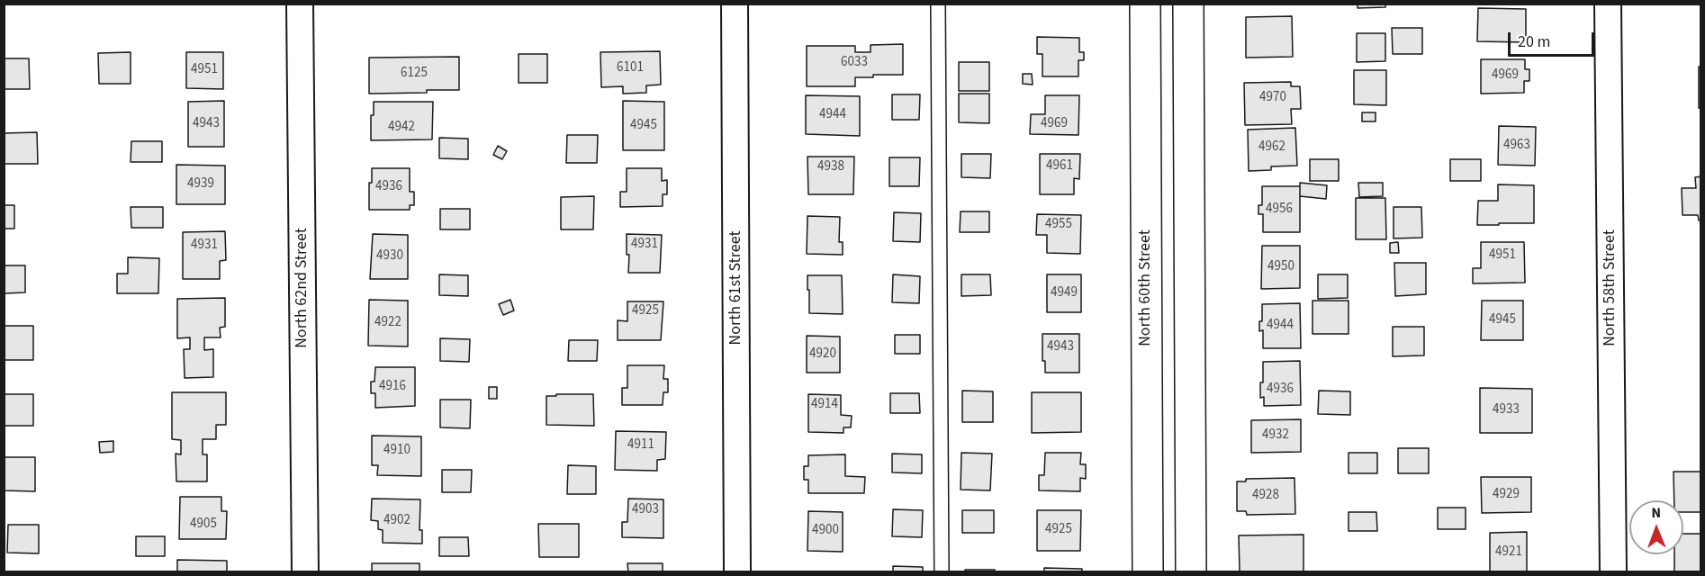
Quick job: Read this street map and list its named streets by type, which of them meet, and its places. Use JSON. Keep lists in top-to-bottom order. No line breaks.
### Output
{"streets":{"main road":["North 60th Street"],"street":["North 62nd Street","North 61st Street","North 58th Street"]},"house_numbers":["6033","6101","4951","6125","4969","4970","4944","4943","4969","4945","4942","4963","4962","4961","4938","4939","4936","4956","4955","4931","4931","4951","4930","4950","4949","4925","4945","4922","4944","4943","4920","4916","4936","4914","4933","4932","4911","4910","4929","4928","4903","4902","4905","4925","4900","4921"],"scale_bar":"20 m","north":"top"}
